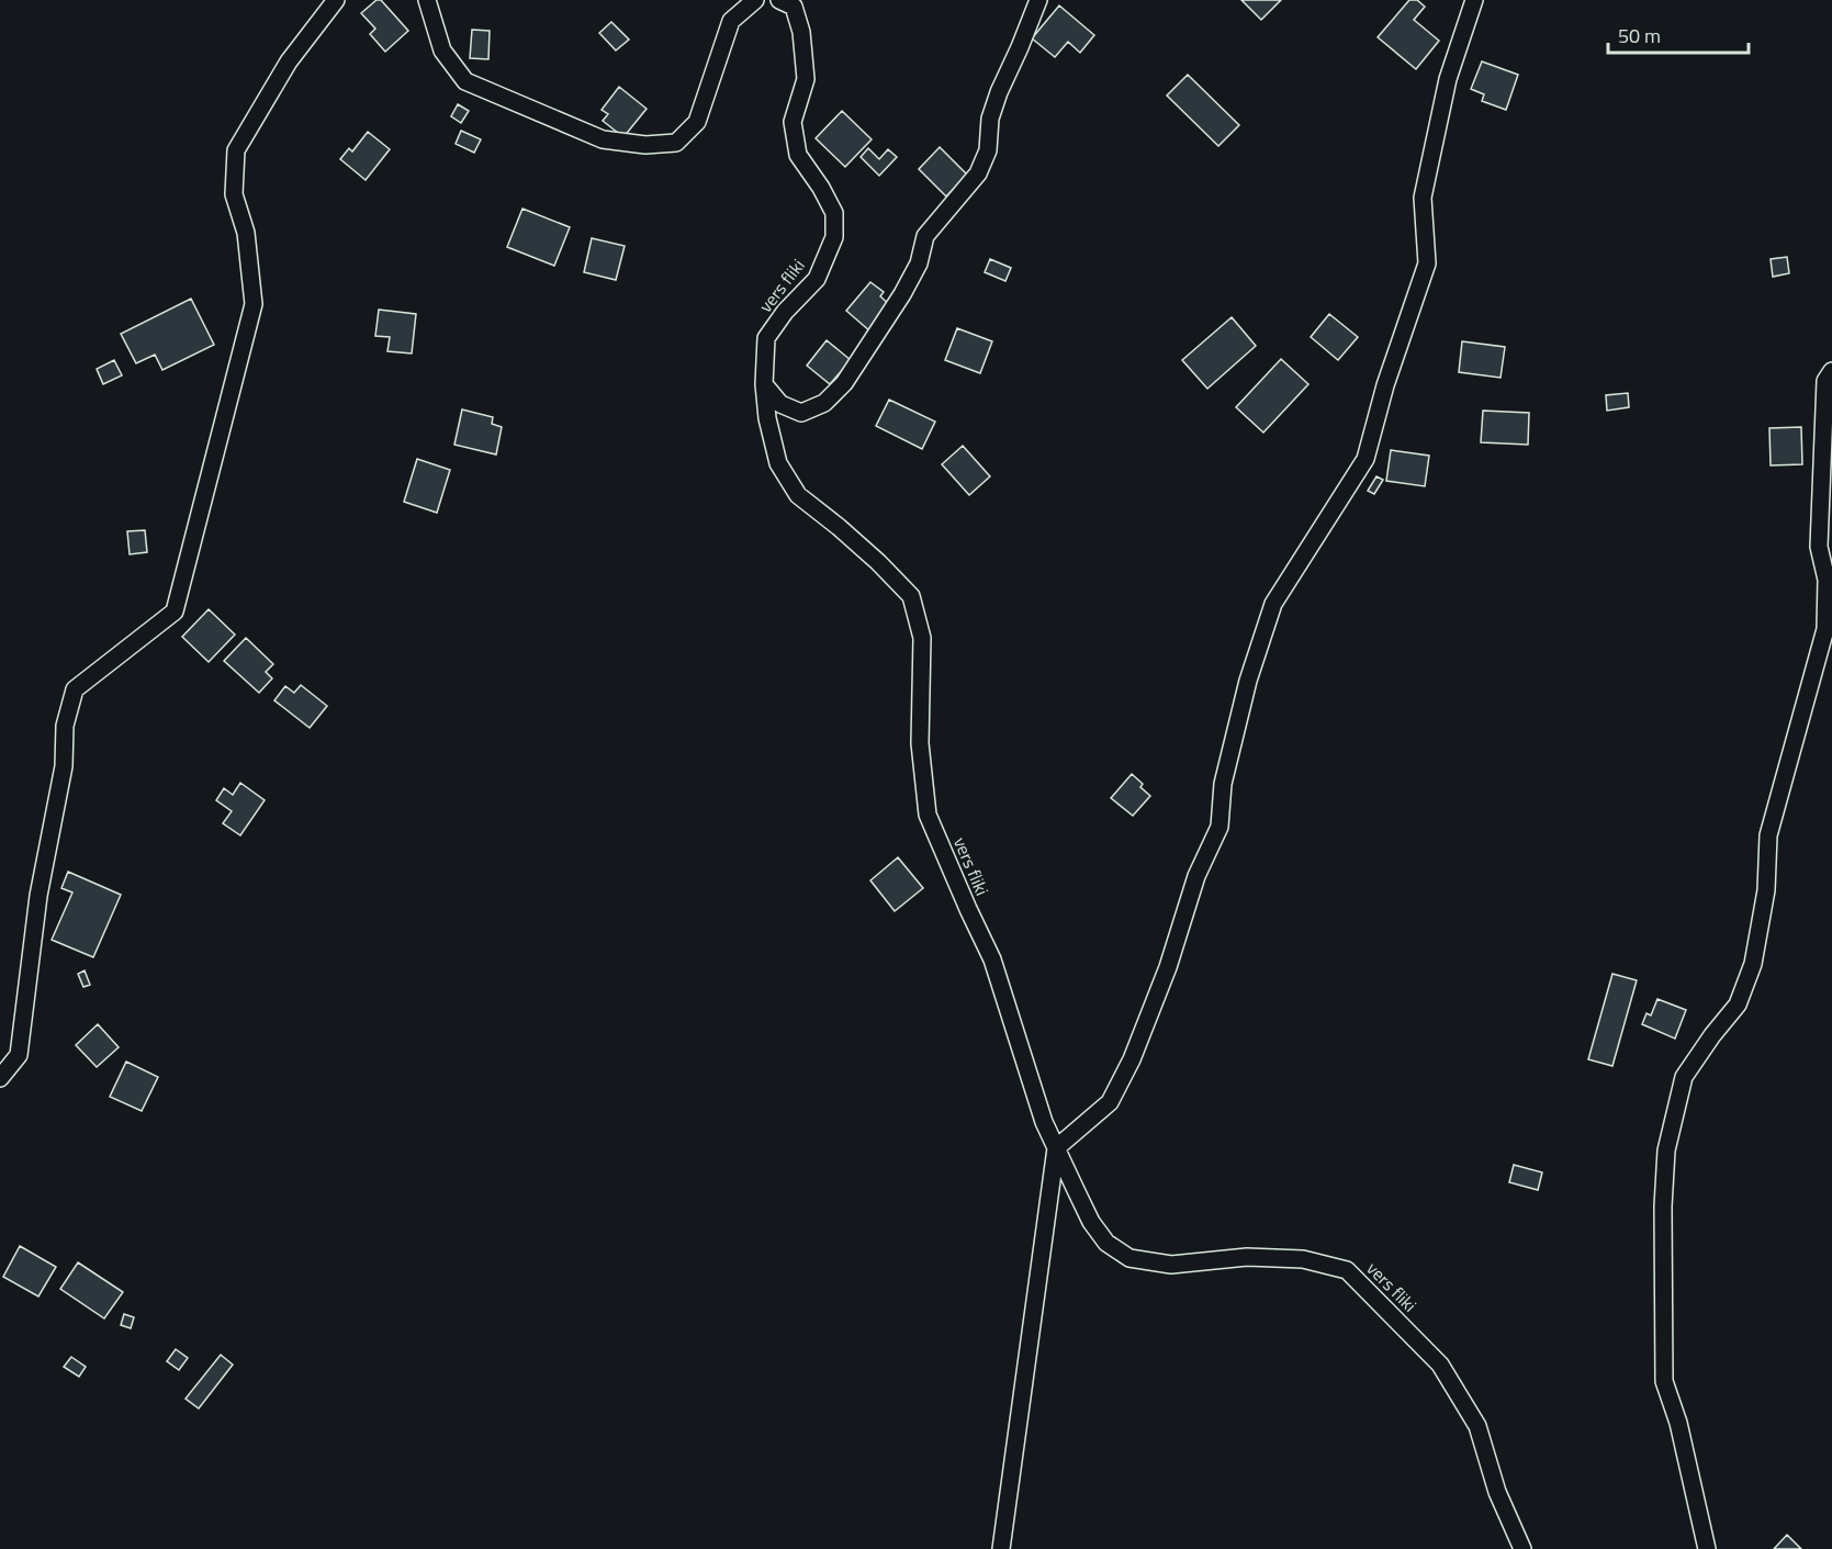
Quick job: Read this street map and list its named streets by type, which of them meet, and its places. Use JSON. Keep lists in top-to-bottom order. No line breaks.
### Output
{"streets":{"street":["vers fliki"]},"scale_bar":"50 m"}
